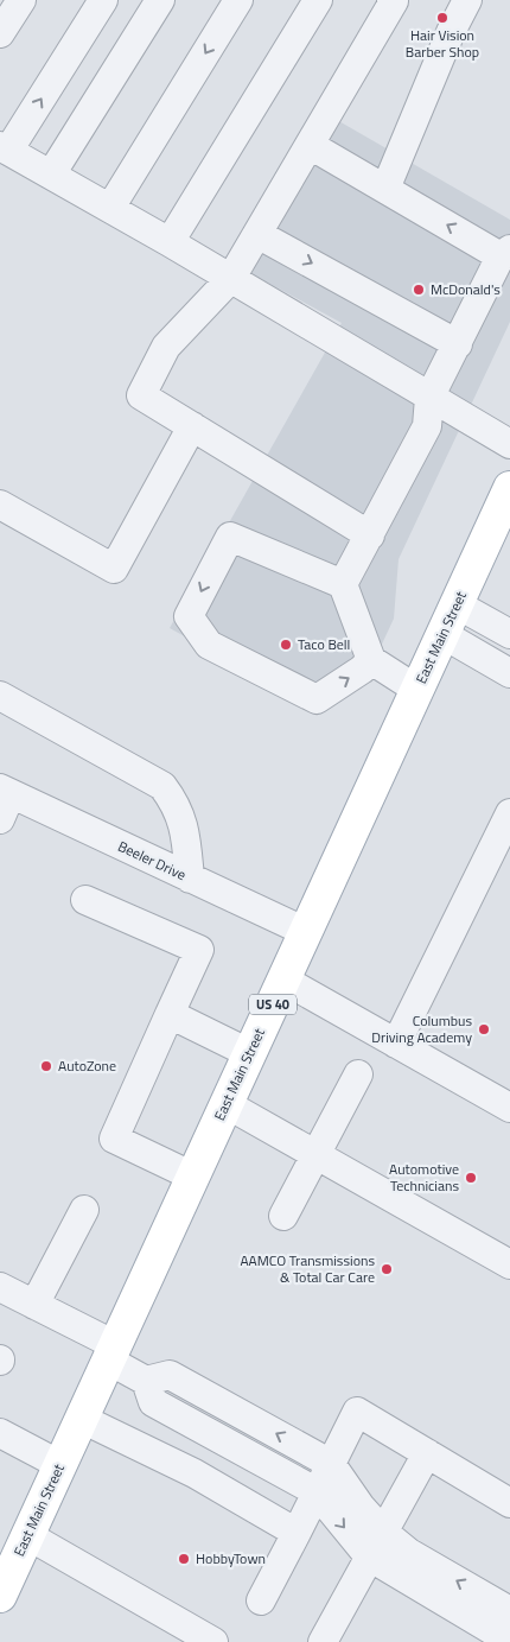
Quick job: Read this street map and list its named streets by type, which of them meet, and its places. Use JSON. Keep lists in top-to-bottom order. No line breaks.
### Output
{"streets":{"main road":["East Main Street","US 40"],"street":["Beeler Drive"]},"crossings":[["East Main Street","Beeler Drive"]],"places":["Hair Vision Barber Shop","McDonald's","Taco Bell","Columbus Driving Academy","AutoZone","Automotive Technicians","AAMCO Transmissions & Total Car Care","HobbyTown"]}
